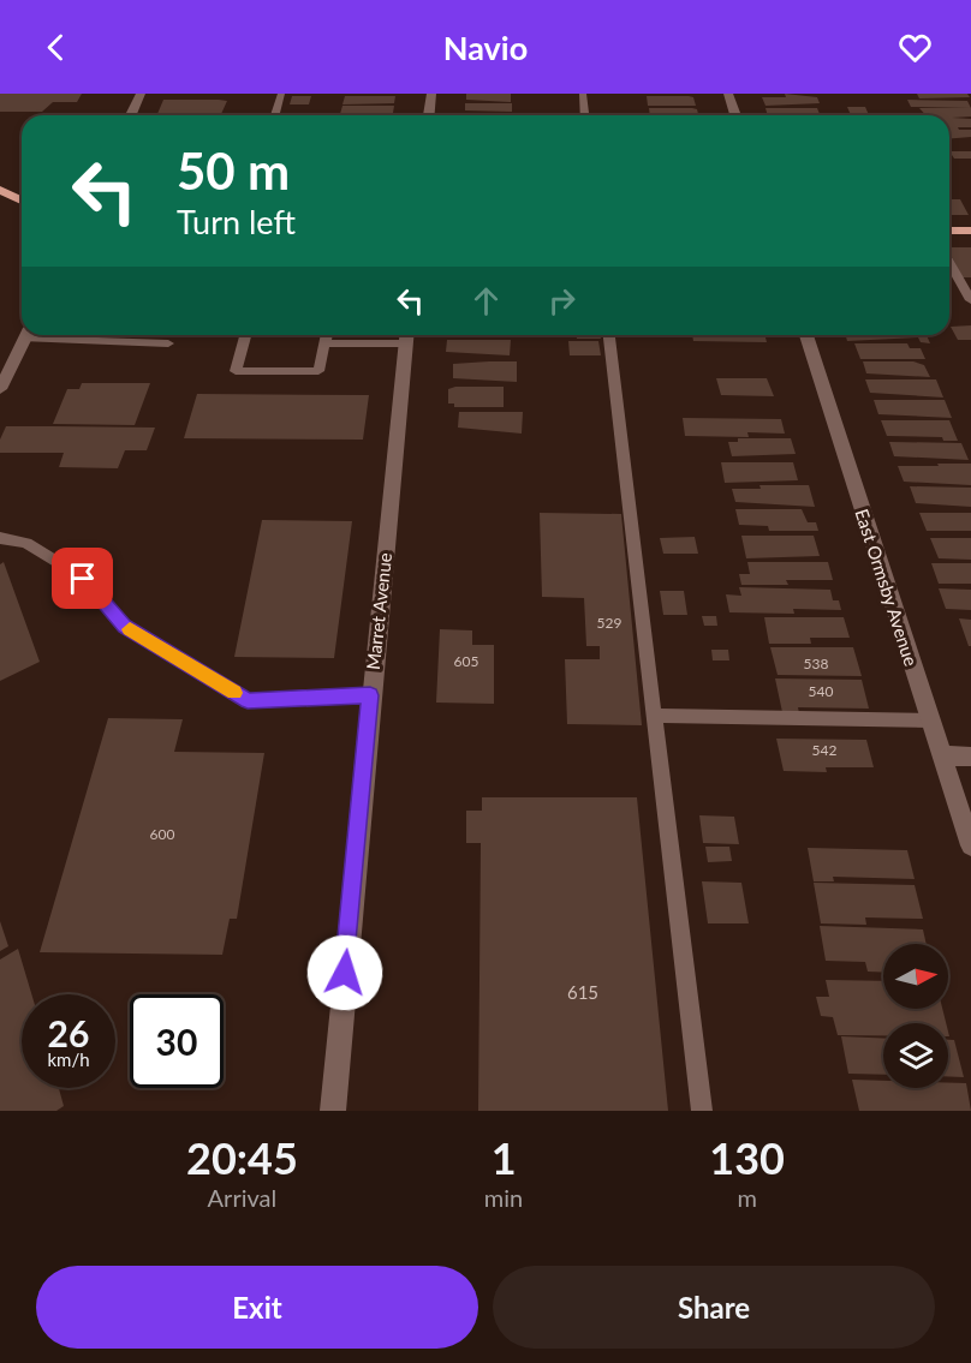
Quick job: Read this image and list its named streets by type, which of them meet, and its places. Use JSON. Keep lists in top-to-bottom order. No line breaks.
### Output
{"streets":{"street":["East Ormsby Avenue","Marret Avenue"]},"house_numbers":["529","605","538","540","542","600","615"],"north":"right","page":{"header":"Navio","turn":["50 m","Turn left"],"speed":"26 km/h","limit":"30","eta":["20:45","Arrival","1","min","130","m"],"buttons":["Exit","Share"]}}
